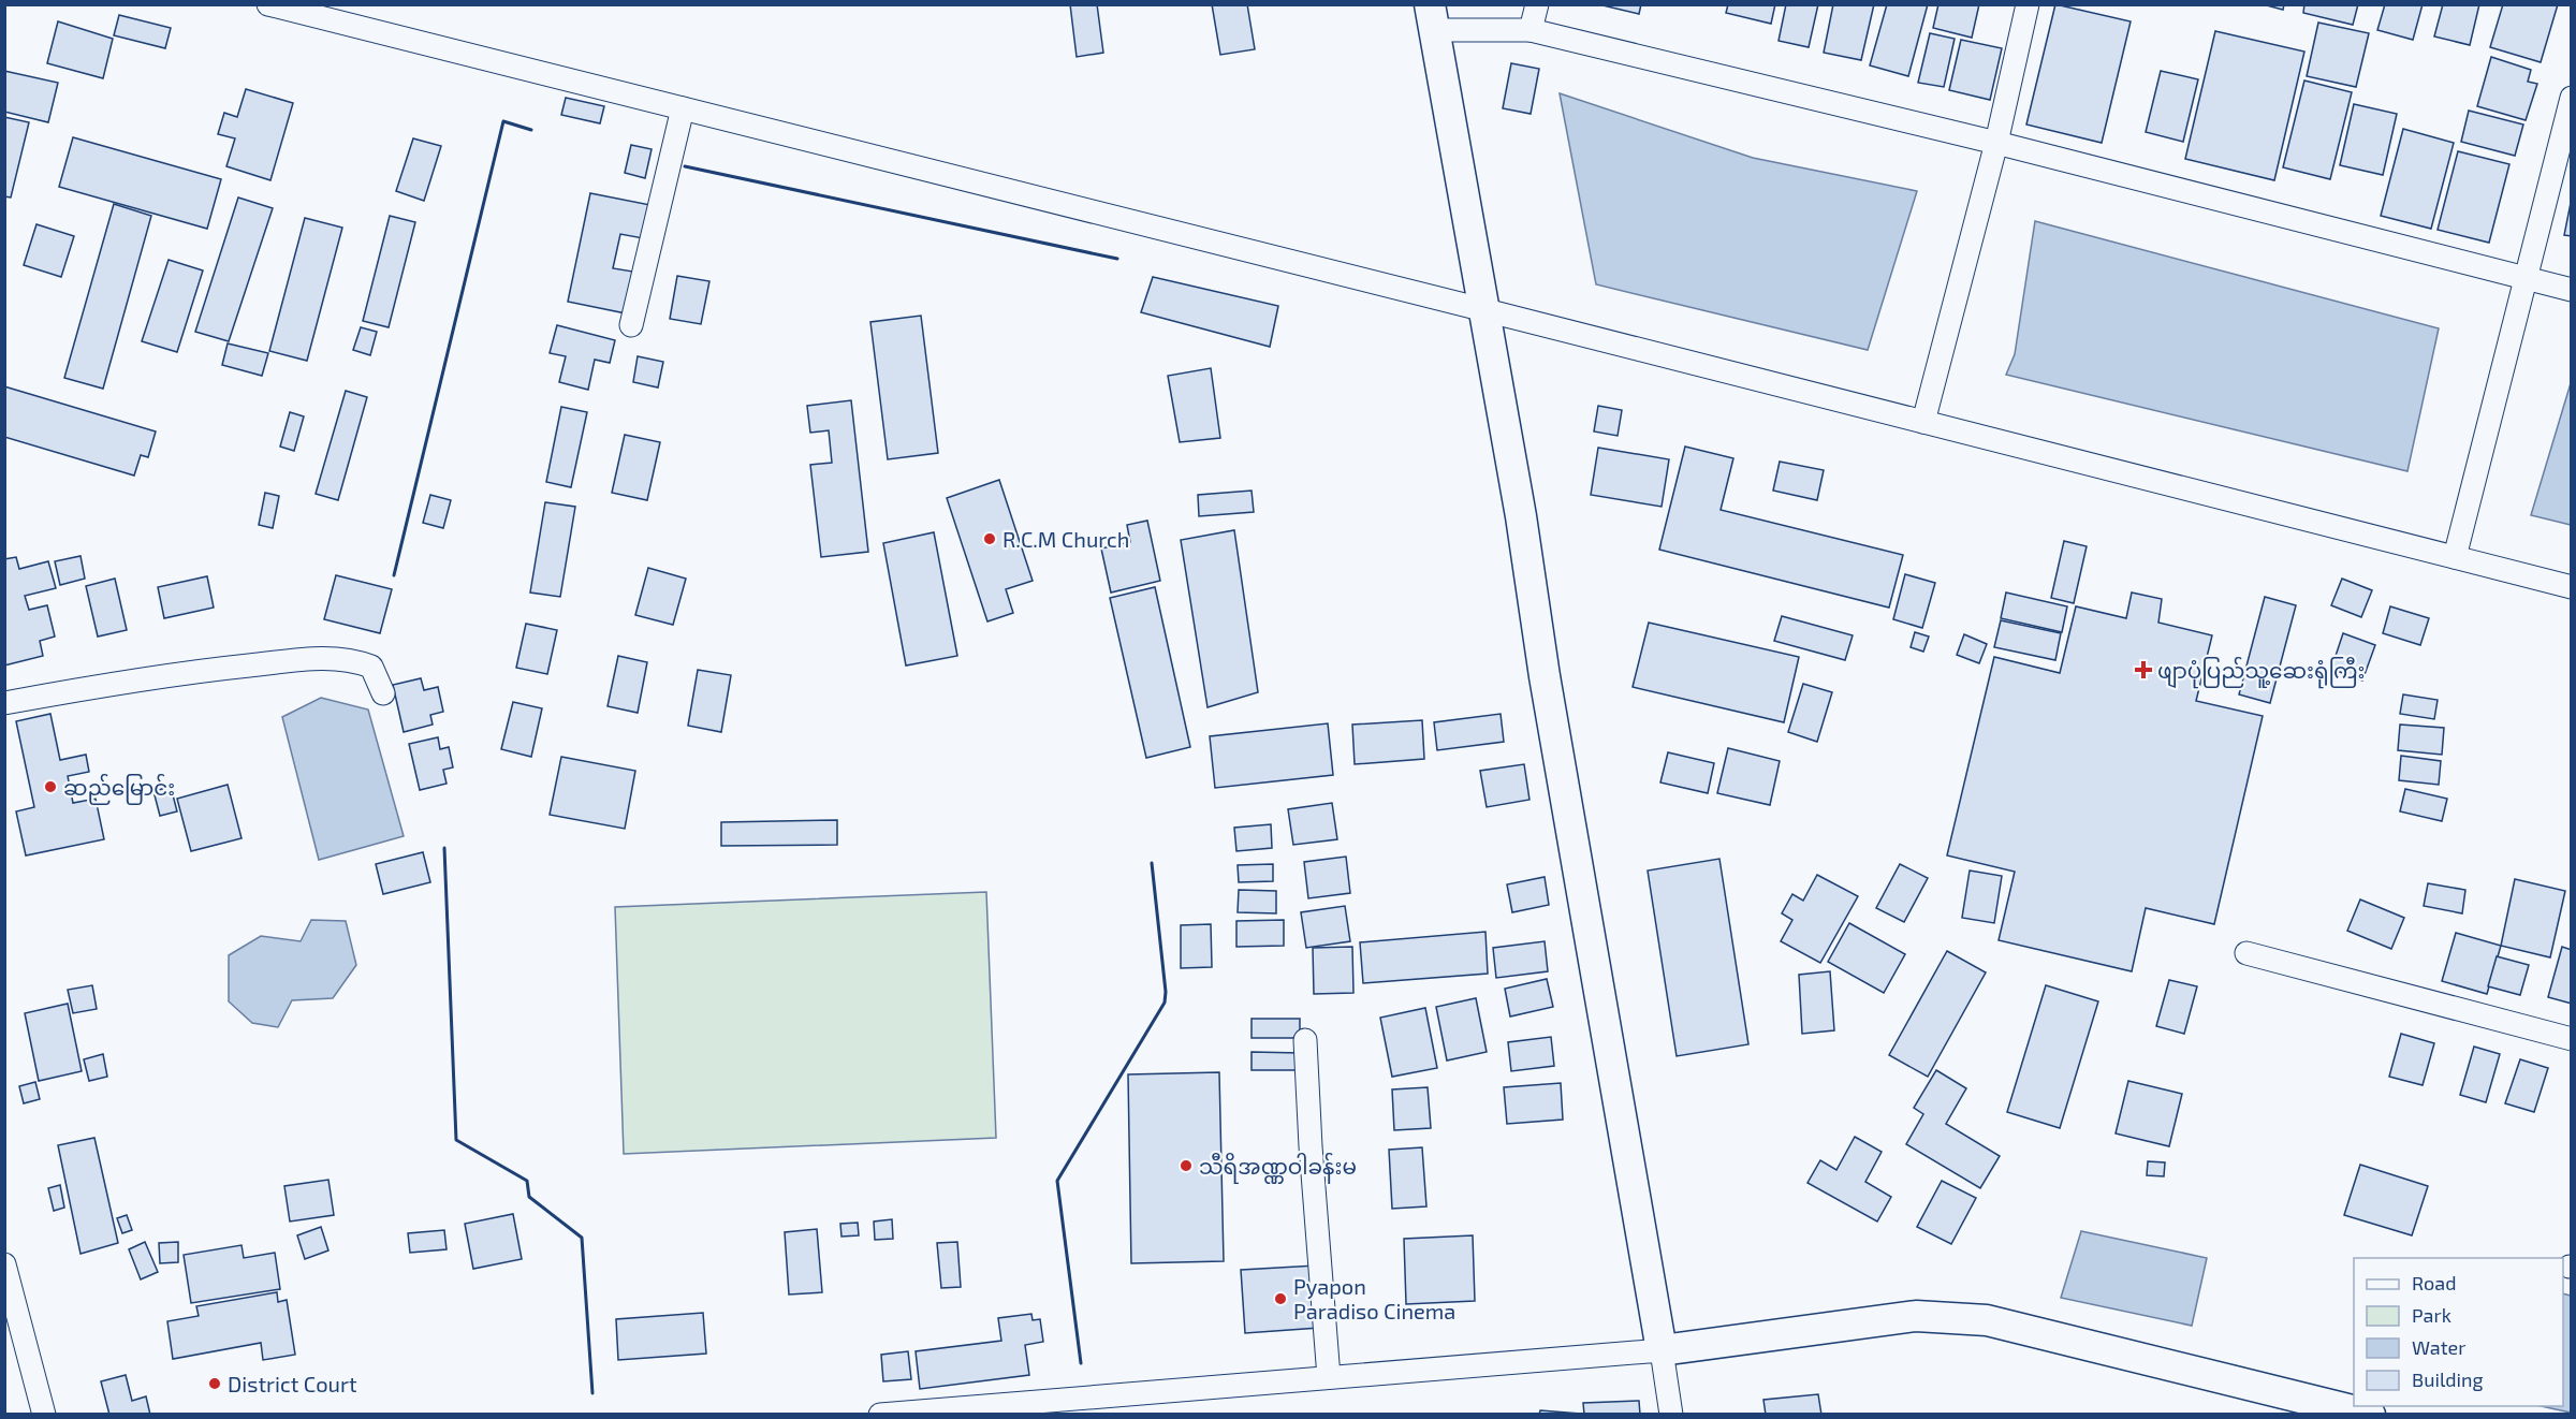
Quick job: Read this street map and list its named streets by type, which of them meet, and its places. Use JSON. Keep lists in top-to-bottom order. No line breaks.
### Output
{"places":{"other":["R.C.M Church","ဆည်မြောင်း","သီရိအဏ္ဏဝါခန်းမ","Pyapon Paradiso Cinema","District Court"],"health":["ဖျာပုံပြည်သူ့ဆေးရုံကြီး"]},"legend":["Road","Park","Water","Building"]}
